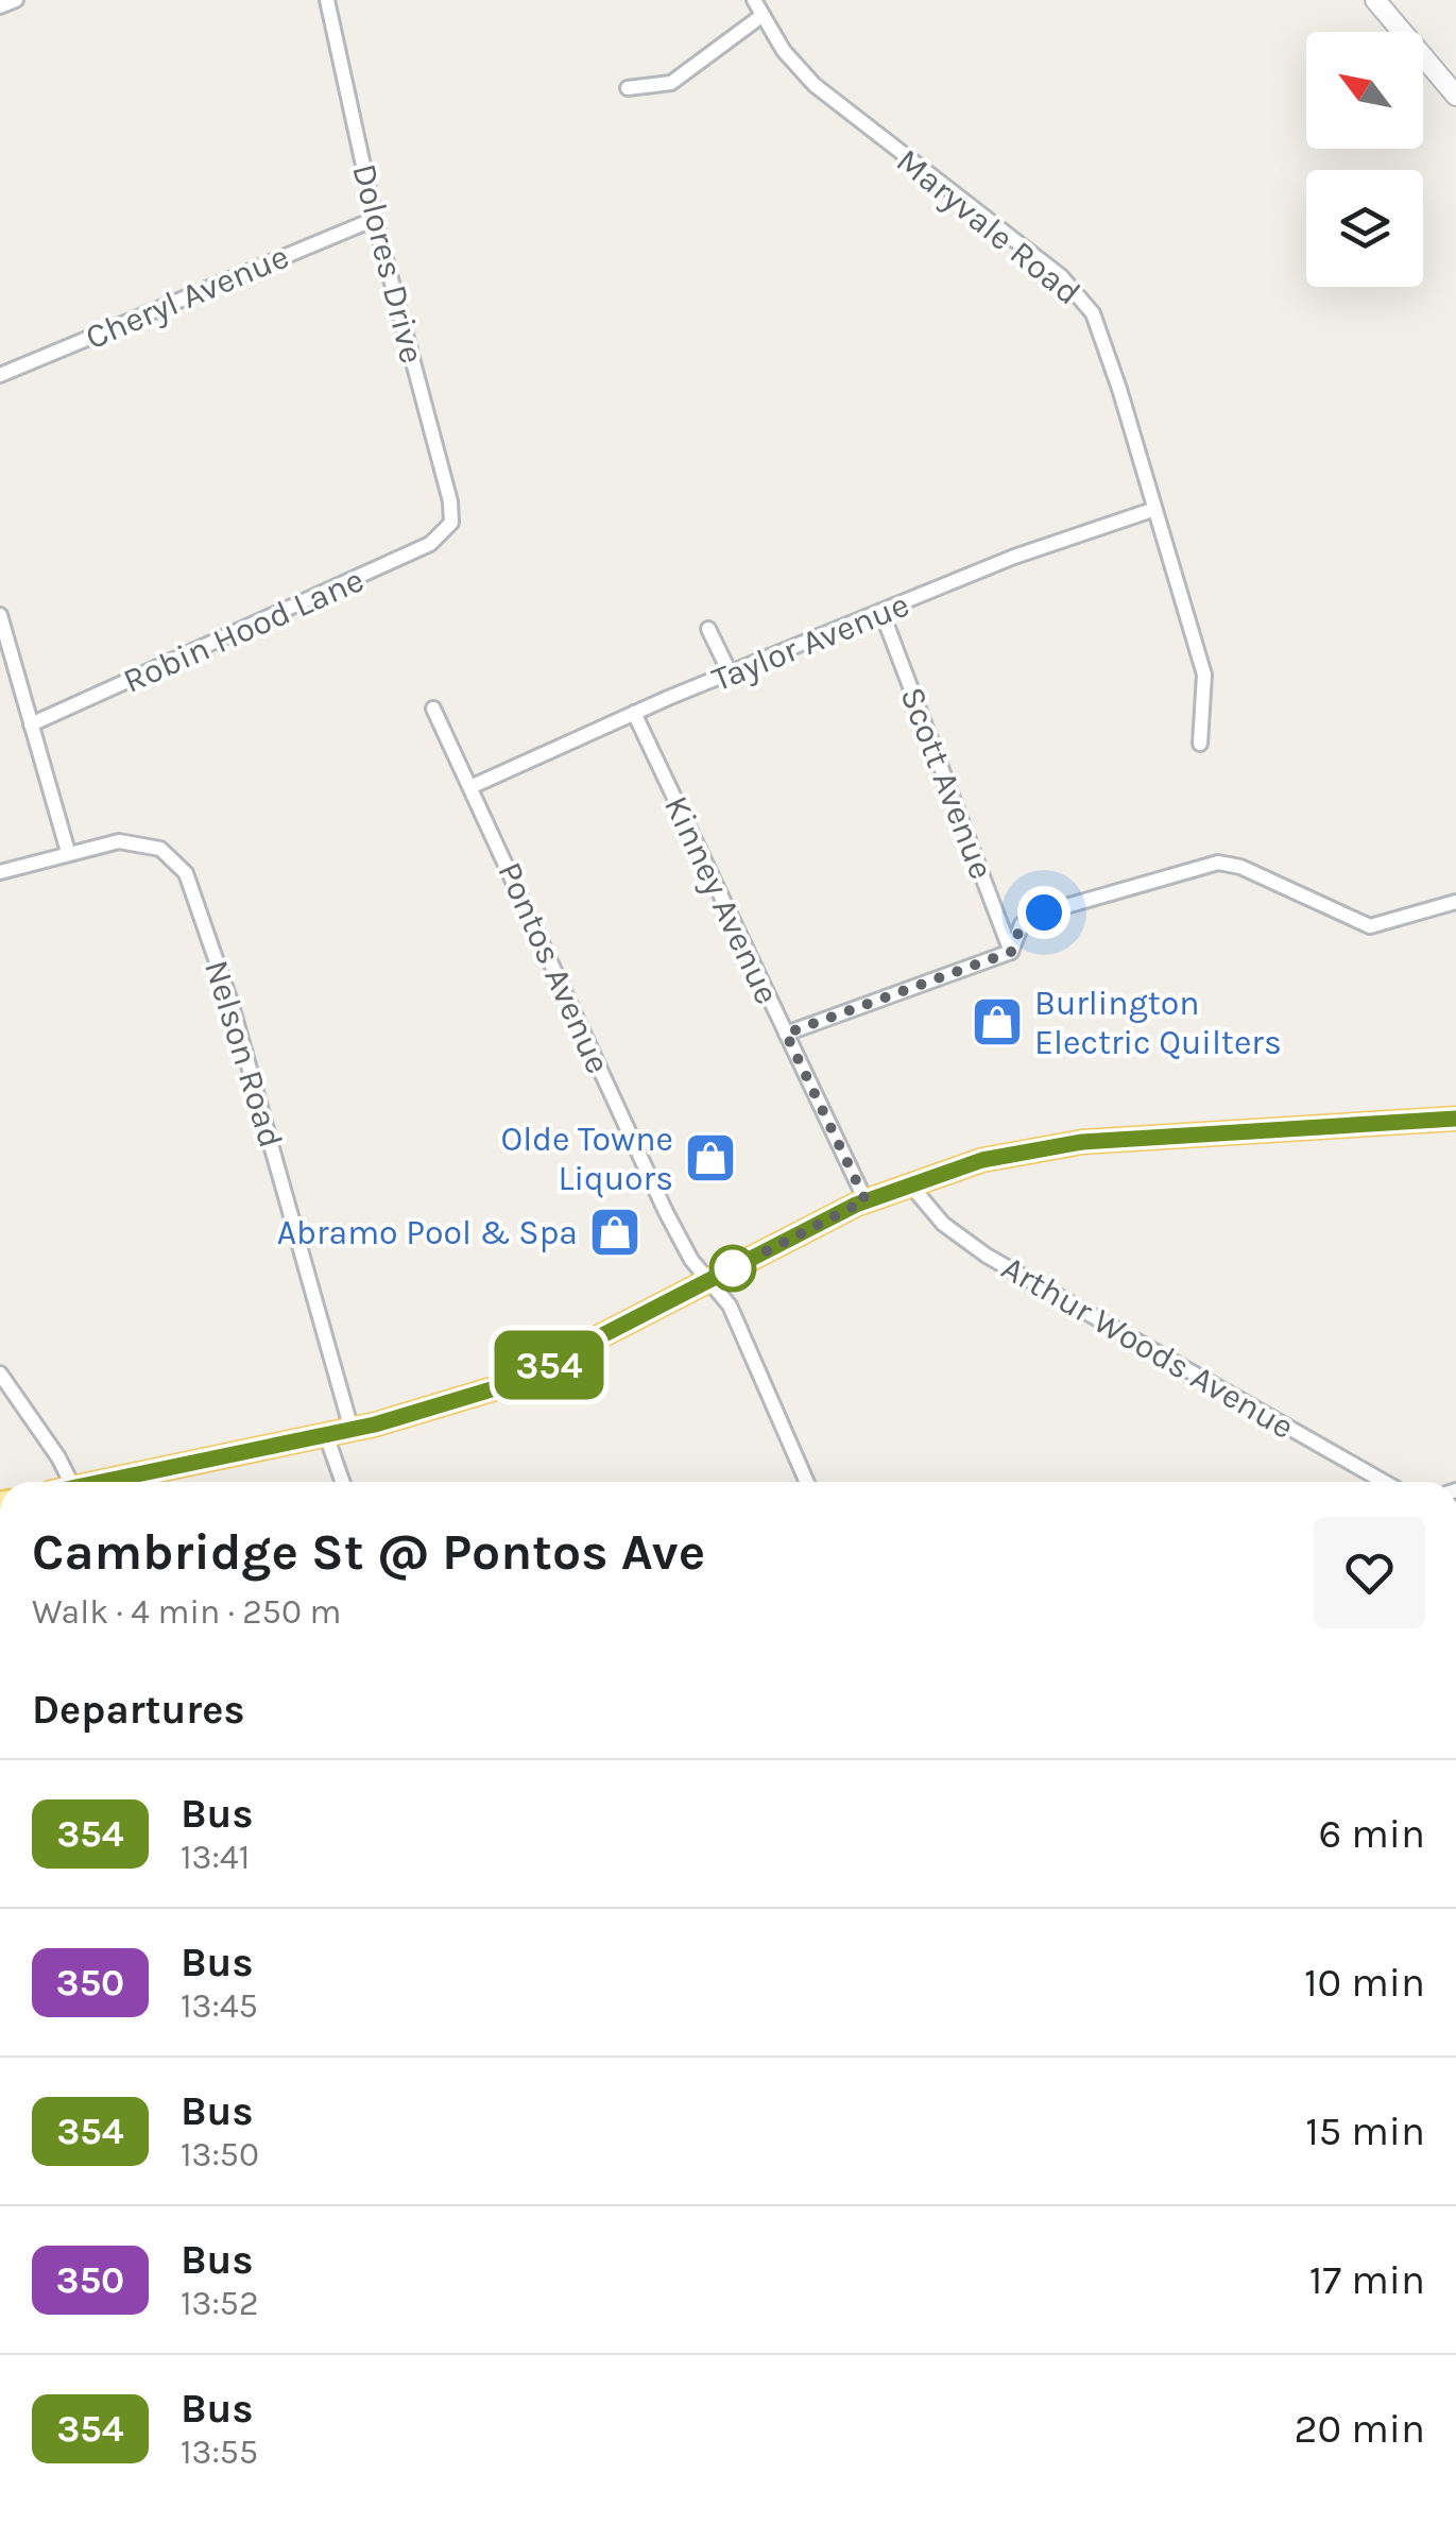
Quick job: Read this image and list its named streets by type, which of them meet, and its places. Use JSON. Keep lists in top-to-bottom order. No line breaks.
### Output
{"streets":{"street":["Maryvale Road","Dolores Drive","Cheryl Avenue","Robin Hood Lane","Taylor Avenue","Scott Avenue","Kinney Avenue","Pontos Avenue","Nelson Road","Arthur Woods Avenue"]},"crossings":[["Maryvale Road","Taylor Avenue"],["Dolores Drive","Cheryl Avenue"],["Dolores Drive","Robin Hood Lane"],["Taylor Avenue","Scott Avenue"],["Taylor Avenue","Kinney Avenue"],["Taylor Avenue","Pontos Avenue"]],"places":{"shop":["Burlington Electric Quilters","Olde Towne Liquors","Abramo Pool & Spa"]},"lines":["bus line 354"],"north":"top left","page":{"on_map":"354","heading":[["Cambridge St @ Pontos Ave","Walk · 4 min · 250 m"],"Departures"],"list":[{"mark":"354","name":"Bus","note":"13:41","value":"6 min"},{"mark":"350","name":"Bus","note":"13:45","value":"10 min"},{"mark":"354","name":"Bus","note":"13:50","value":"15 min"},{"mark":"350","name":"Bus","note":"13:52","value":"17 min"},{"mark":"354","name":"Bus","note":"13:55","value":"20 min"}]}}
